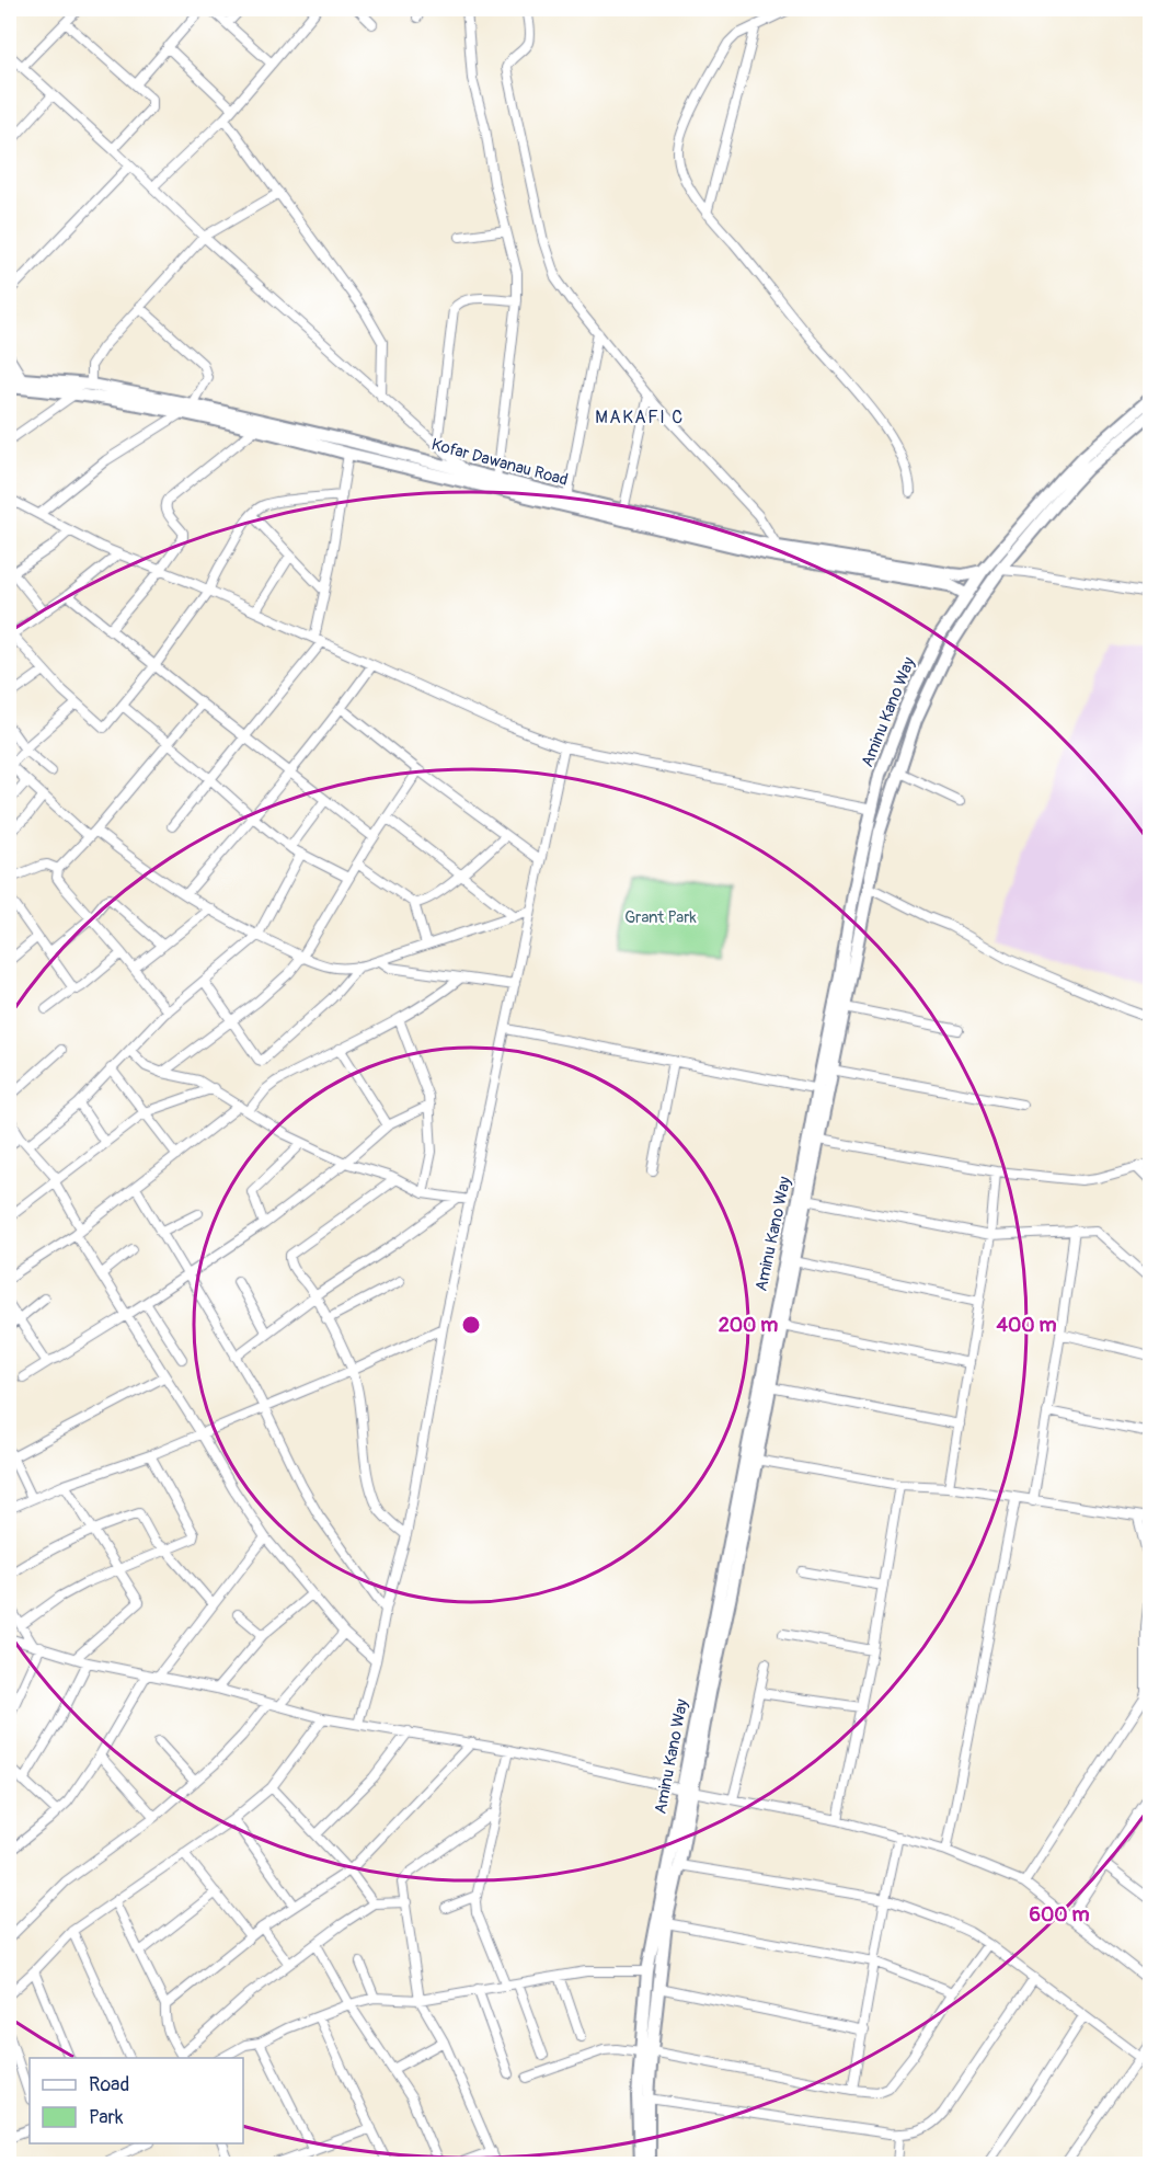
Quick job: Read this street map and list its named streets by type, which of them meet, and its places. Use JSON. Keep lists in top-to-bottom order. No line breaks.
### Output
{"streets":{"main road":["Kofar Dawanau Road","Aminu Kano Way"]},"crossings":[["Kofar Dawanau Road","Aminu Kano Way"]],"districts":["MAKAFI C"],"parks":["Grant Park"],"legend":["Road","Park"],"rings":["200 m","400 m","600 m"]}
